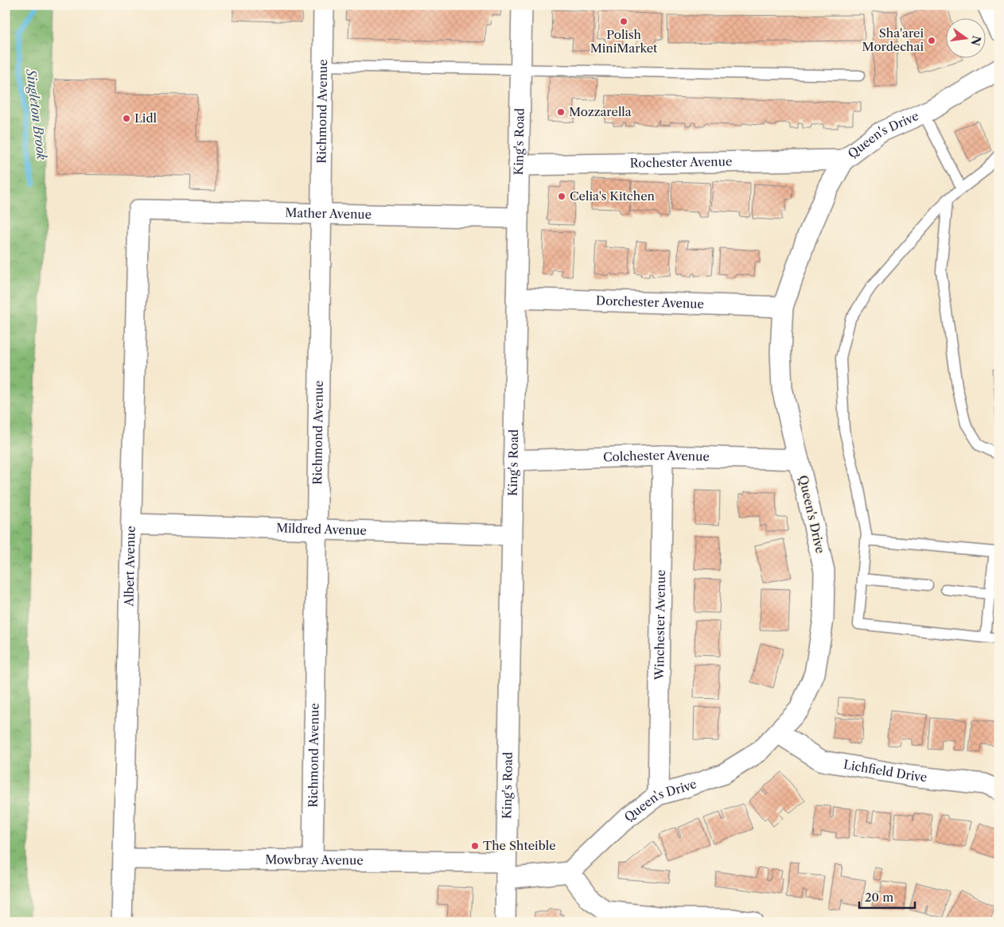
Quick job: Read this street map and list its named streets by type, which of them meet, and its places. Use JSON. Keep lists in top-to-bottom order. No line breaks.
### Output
{"streets":{"street":["Richmond Avenue","Queen's Drive","King's Road","Rochester Avenue","Mather Avenue","Dorchester Avenue","Colchester Avenue","Mildred Avenue","Albert Avenue","Winchester Avenue","Lichfield Drive","Mowbray Avenue"]},"crossings":[["Richmond Avenue","Mather Avenue"],["Richmond Avenue","Mildred Avenue"],["Richmond Avenue","Mowbray Avenue"],["Queen's Drive","Rochester Avenue"],["Queen's Drive","Dorchester Avenue"],["Queen's Drive","Colchester Avenue"],["Queen's Drive","Winchester Avenue"],["Queen's Drive","Lichfield Drive"],["King's Road","Rochester Avenue"],["King's Road","Mather Avenue"],["King's Road","Dorchester Avenue"],["King's Road","Colchester Avenue"],["King's Road","Mildred Avenue"],["King's Road","Mowbray Avenue"],["Mather Avenue","Albert Avenue"],["Colchester Avenue","Winchester Avenue"],["Mildred Avenue","Albert Avenue"],["Albert Avenue","Mowbray Avenue"]],"water":["Singleton Brook"],"places":["Polish MiniMarket","Sha'arei Mordechai","Mozzarella","Lidl","Celia's Kitchen","The Shteible"],"scale_bar":"20 m","north":"right"}
